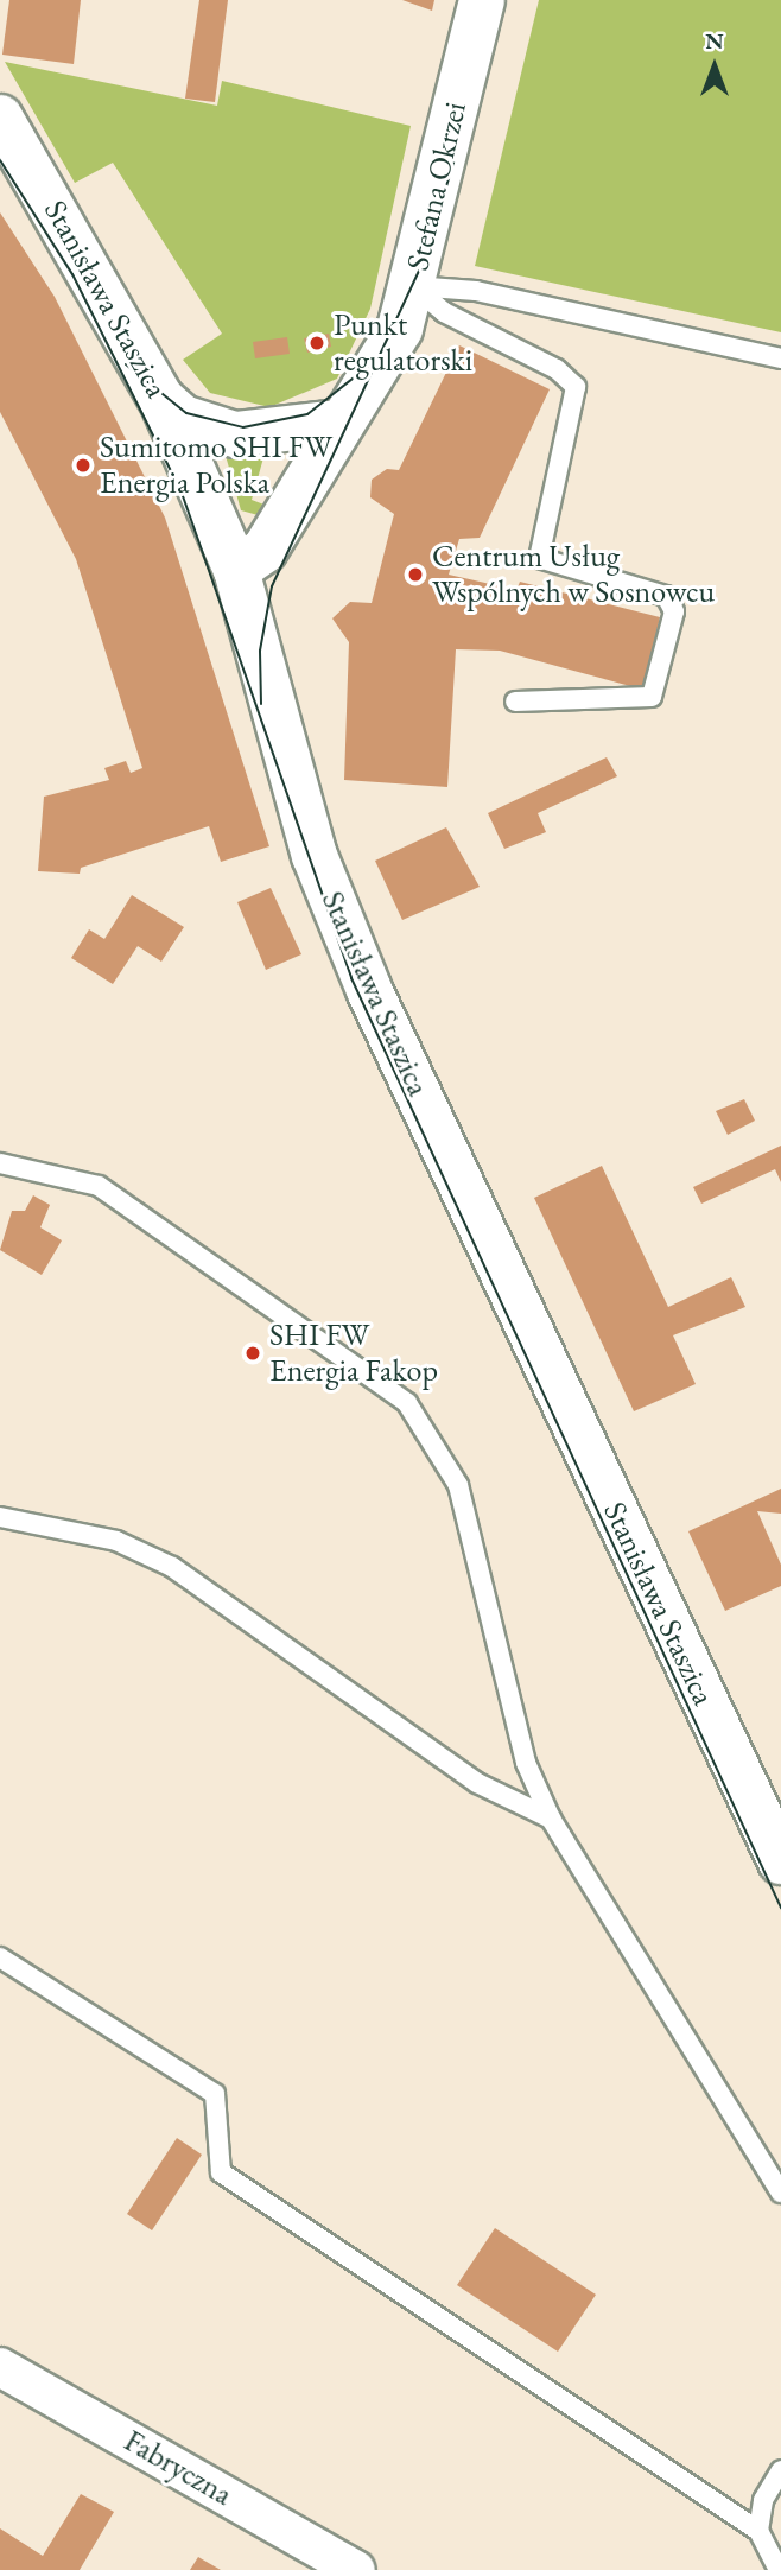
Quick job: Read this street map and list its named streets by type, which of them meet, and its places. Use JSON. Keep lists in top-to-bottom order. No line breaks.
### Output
{"streets":{"street":["Stefana Okrzei","Stanisława Staszica","Fabryczna"]},"crossings":[["Stefana Okrzei","Stanisława Staszica"]],"places":["Punkt regulatorski","Sumitomo SHI FW Energia Polska","Centrum Usług Wspólnych w Sosnowcu","SHI FW Energia Fakop"],"north":"top"}
